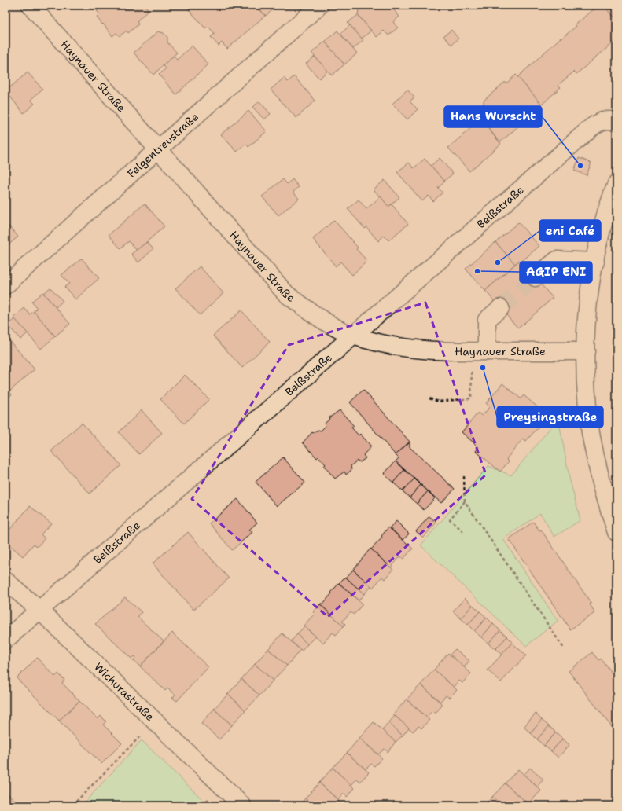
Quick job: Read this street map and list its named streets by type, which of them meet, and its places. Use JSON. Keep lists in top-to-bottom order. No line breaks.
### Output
{"streets":{"street":["Haynauer Straße","Felgentreustraße","Belßstraße","Wichurastraße"]},"crossings":[["Haynauer Straße","Felgentreustraße"],["Haynauer Straße","Belßstraße"],["Belßstraße","Wichurastraße"]],"places":["Hans Wurscht","eni Café","AGIP ENI","Preysingstraße"]}
